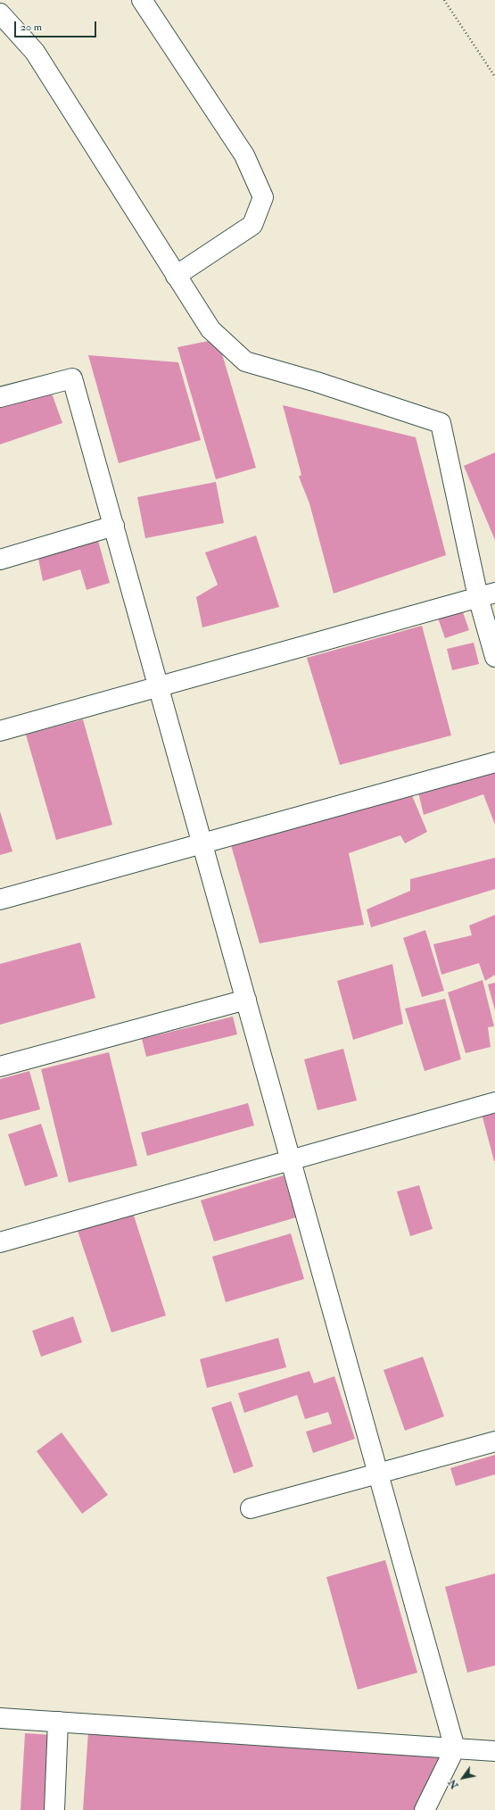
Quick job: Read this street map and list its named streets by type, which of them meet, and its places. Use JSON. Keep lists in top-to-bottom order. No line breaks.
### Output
{"scale_bar":"20 m","north":"bottom left"}
